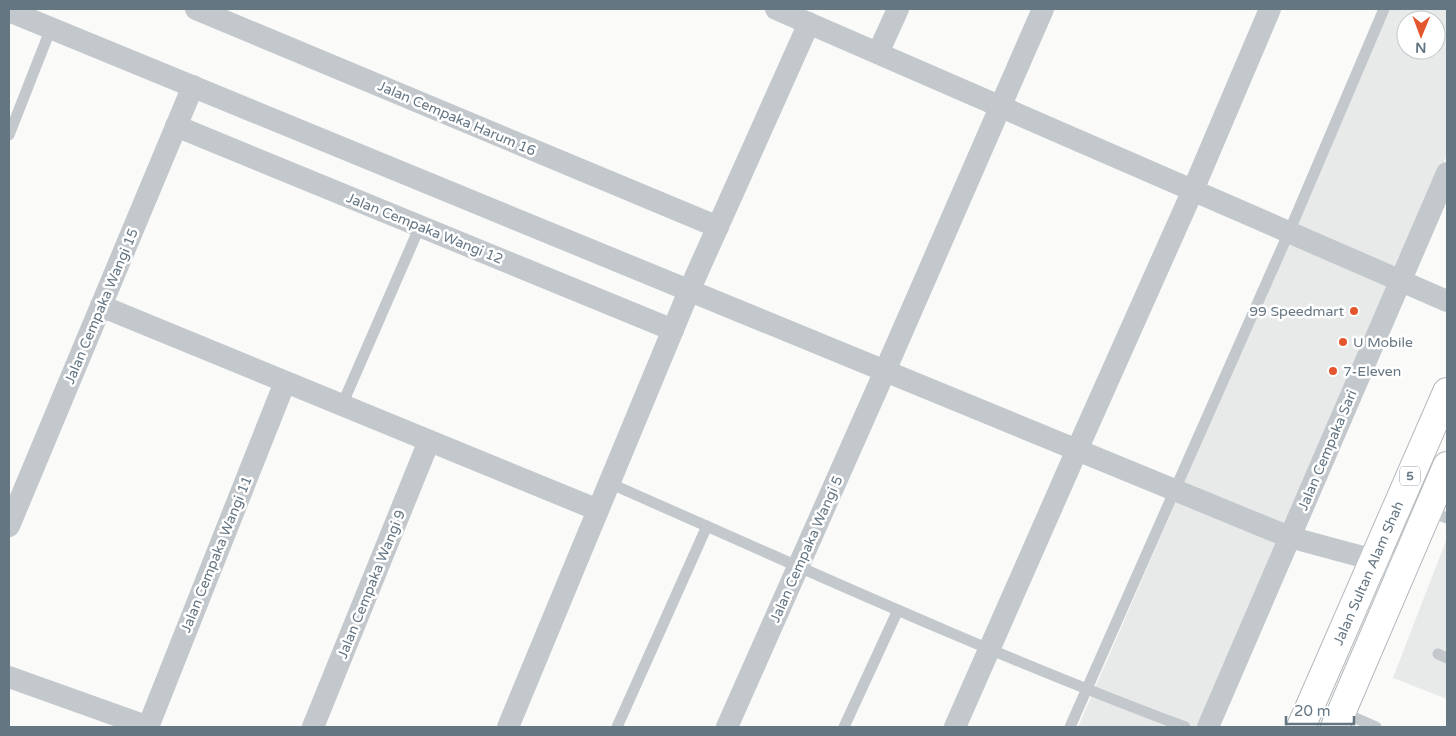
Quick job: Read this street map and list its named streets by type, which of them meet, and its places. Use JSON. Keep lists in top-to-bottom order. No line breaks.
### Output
{"streets":{"highway":["5","Jalan Sultan Alam Shah"],"street":["Jalan Cempaka Harum 16","Jalan Cempaka Wangi 12","Jalan Cempaka Wangi 15","Jalan Cempaka Sari","Jalan Cempaka Wangi 5","Jalan Cempaka Wangi 11","Jalan Cempaka Wangi 9"]},"crossings":[["Jalan Cempaka Wangi 12","Jalan Cempaka Wangi 15"]],"places":["99 Speedmart","U Mobile","7-Eleven"],"scale_bar":"20 m","north":"bottom"}
